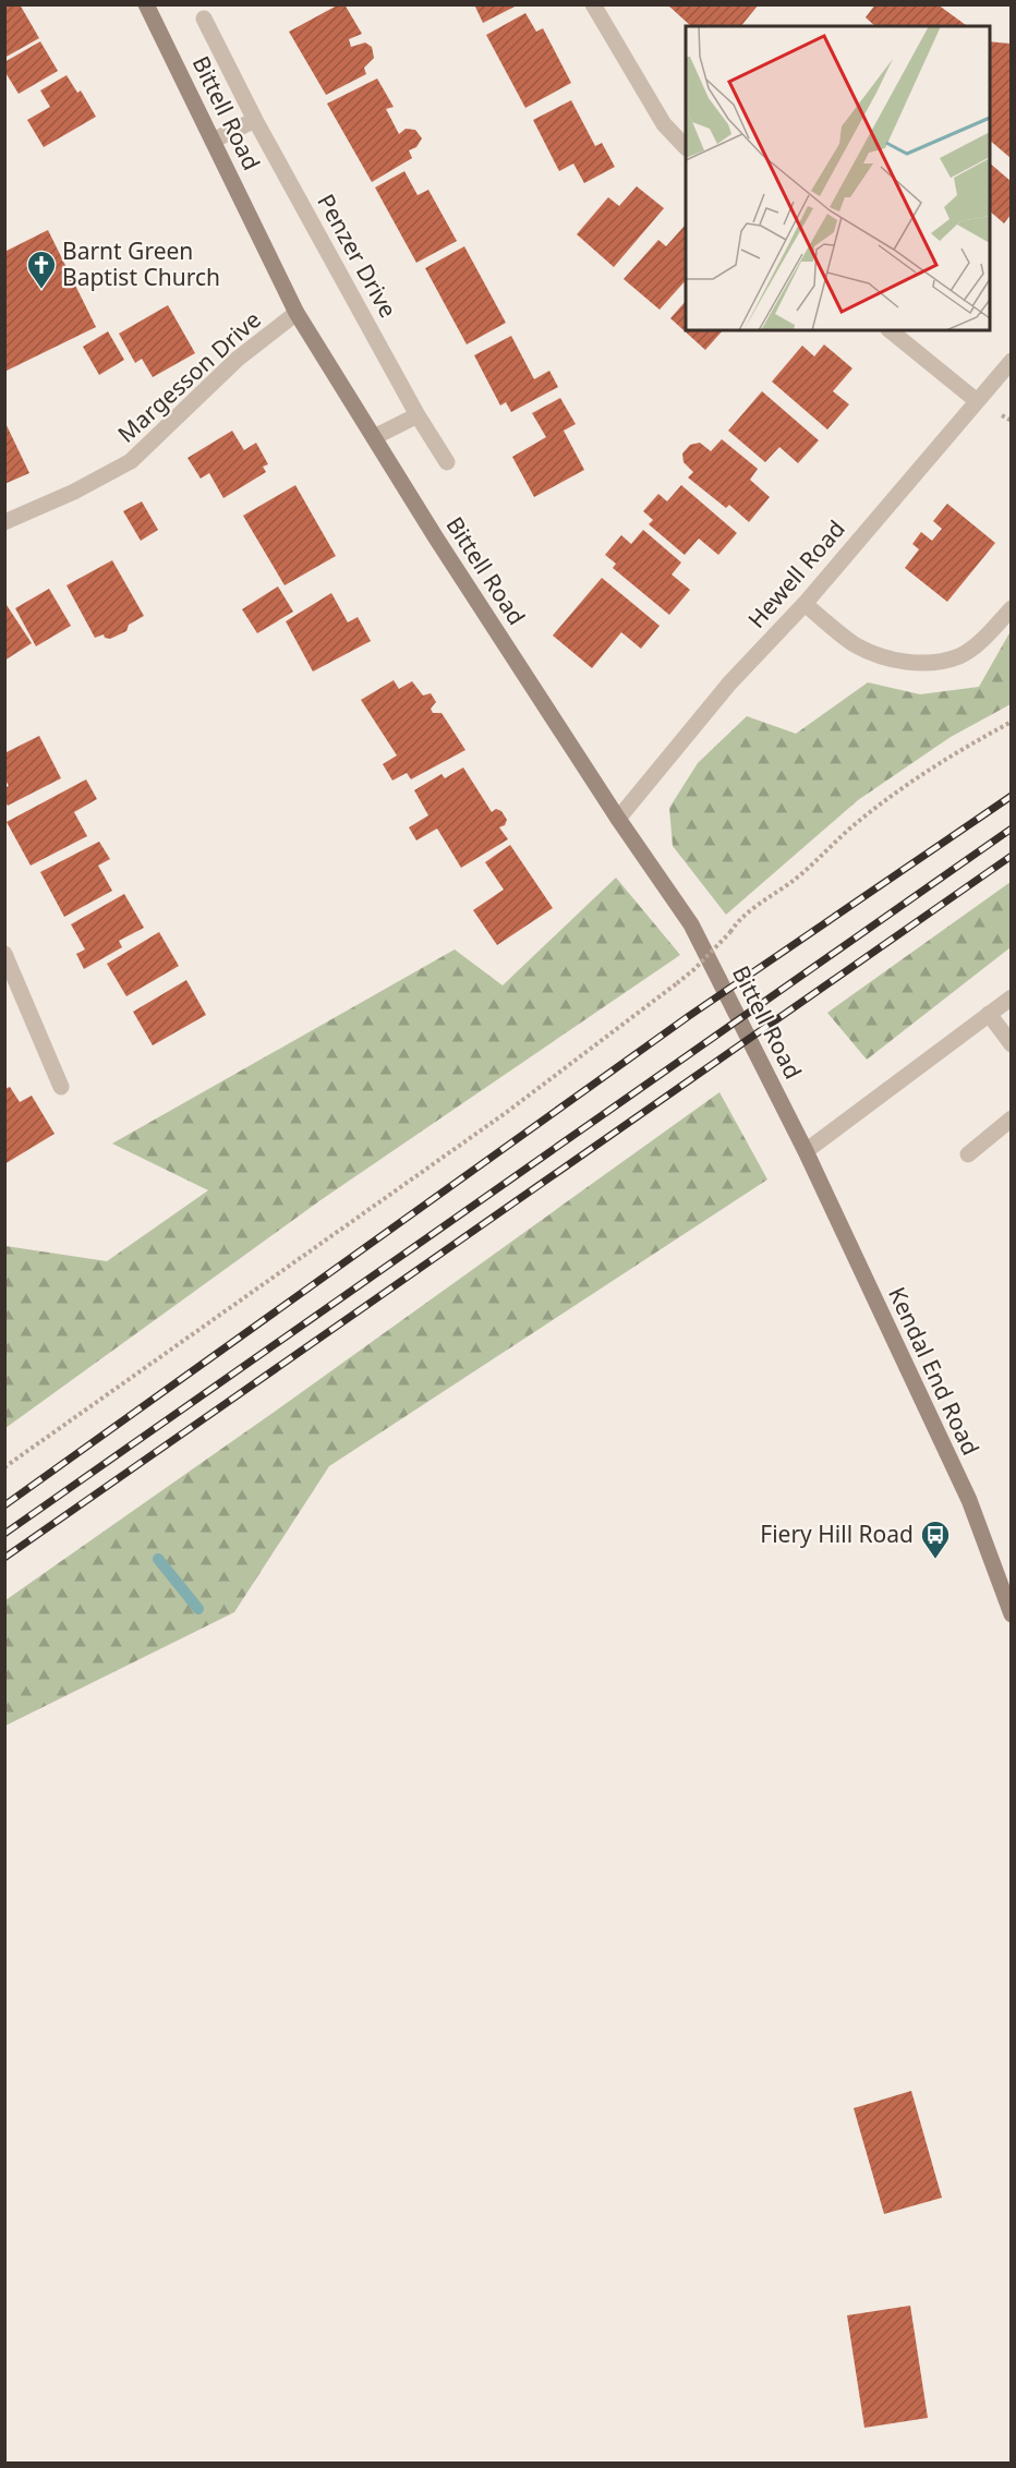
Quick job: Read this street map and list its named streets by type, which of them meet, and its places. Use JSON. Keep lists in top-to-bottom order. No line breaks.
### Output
{"streets":{"main road":["Bittell Road","Kendal End Road"],"street":["Penzer Drive","Margesson Drive","Hewell Road"]},"crossings":[["Bittell Road","Margesson Drive"],["Bittell Road","Hewell Road"],["Bittell Road","Kendal End Road"]],"places":{"church":["Barnt Green Baptist Church"],"bus stop":["Fiery Hill Road"]}}
